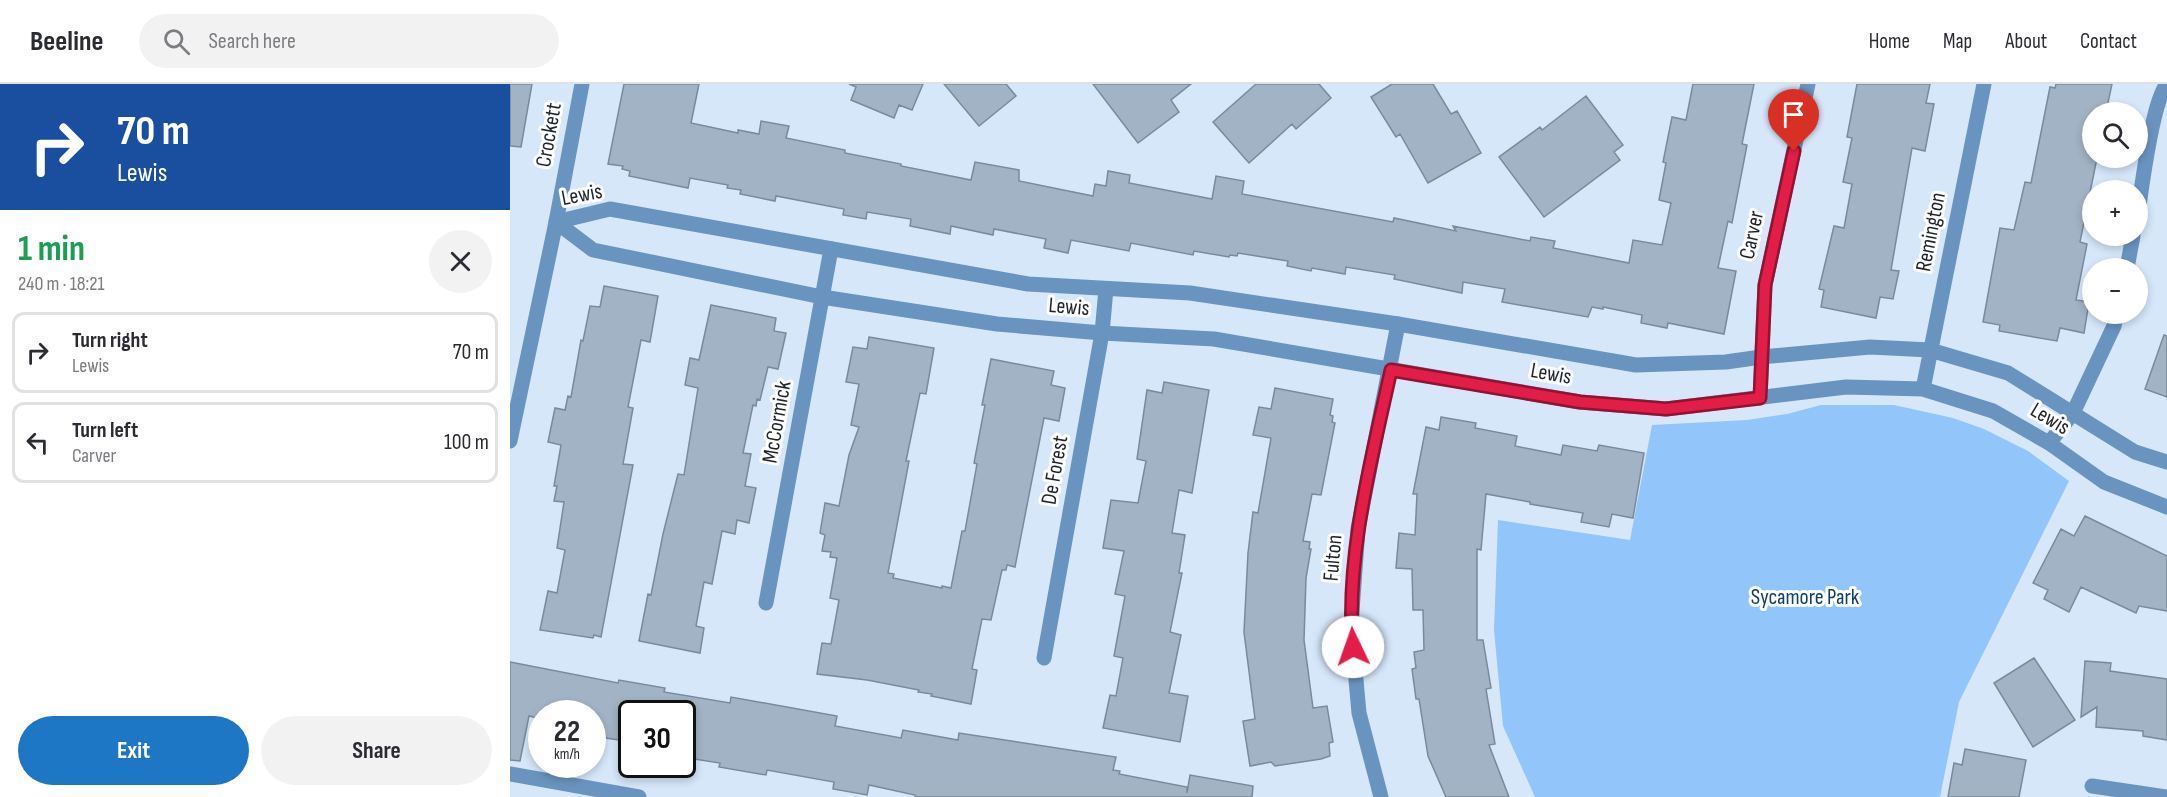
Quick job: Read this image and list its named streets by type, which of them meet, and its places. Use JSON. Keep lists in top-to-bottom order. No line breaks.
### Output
{"streets":{"street":["Crockett","Lewis","Remington","Carver","McCormick","De Forest","Fulton"]},"crossings":[["Crockett","Lewis"],["Lewis","Remington"],["Lewis","Carver"],["Lewis","McCormick"],["Lewis","De Forest"],["Lewis","Fulton"]],"parks":["Sycamore Park"],"page":{"header":"Beeline","search":"Search here","nav":["Home","Map","About","Contact"],"turn":["70 m","Lewis"],"map_buttons":["+","−"],"heading":["1 min","240 m · 18:21"],"list":[{"name":"Turn right","note":"Lewis","value":"70 m"},{"name":"Turn left","note":"Carver","value":"100 m"}],"speed":"22 km/h","limit":"30","buttons":["Exit","Share"]}}
